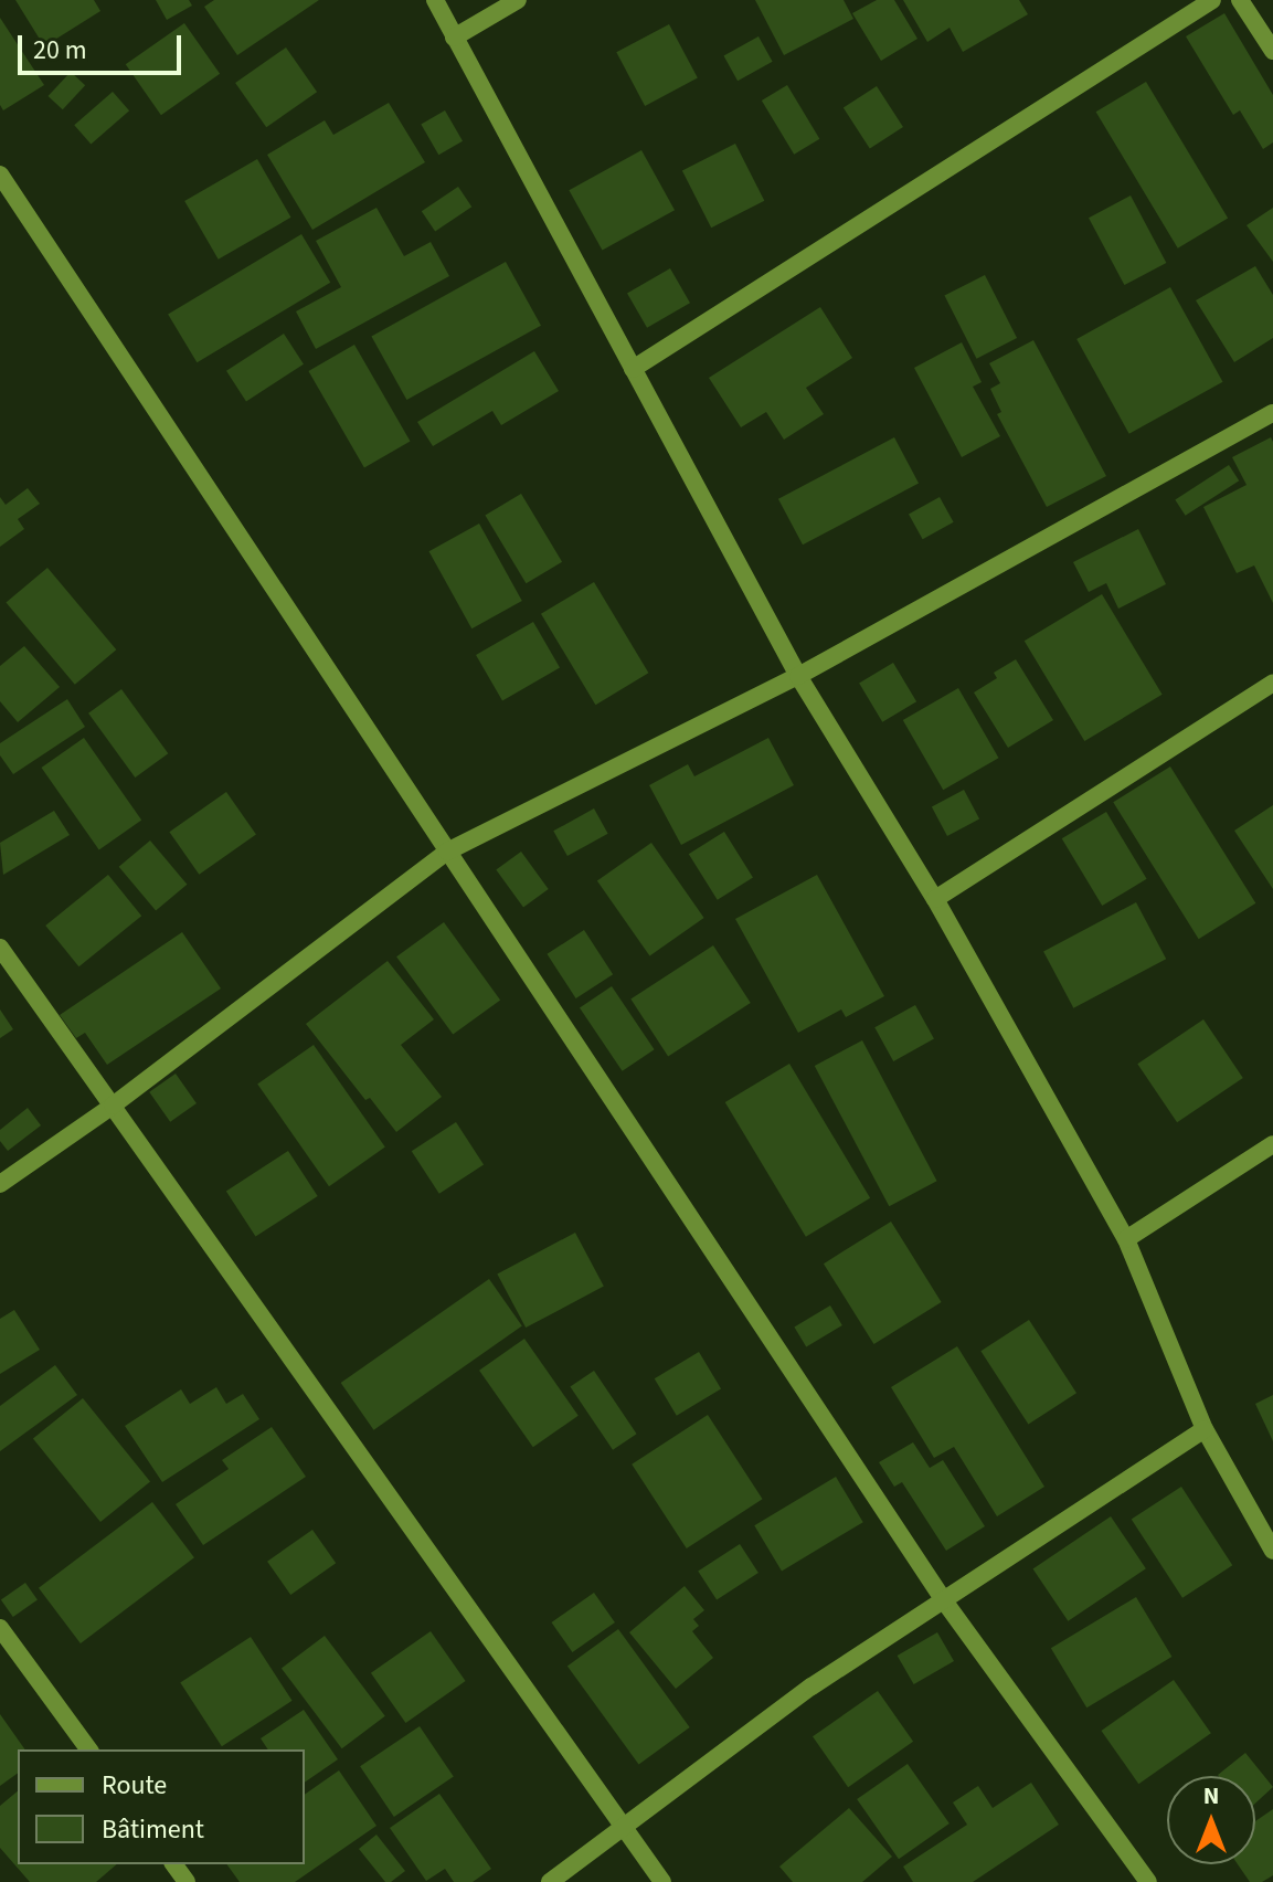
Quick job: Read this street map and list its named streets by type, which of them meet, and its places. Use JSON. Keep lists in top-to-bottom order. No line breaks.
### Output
{"legend":["Route","Bâtiment"],"scale_bar":"20 m","north":"top"}
